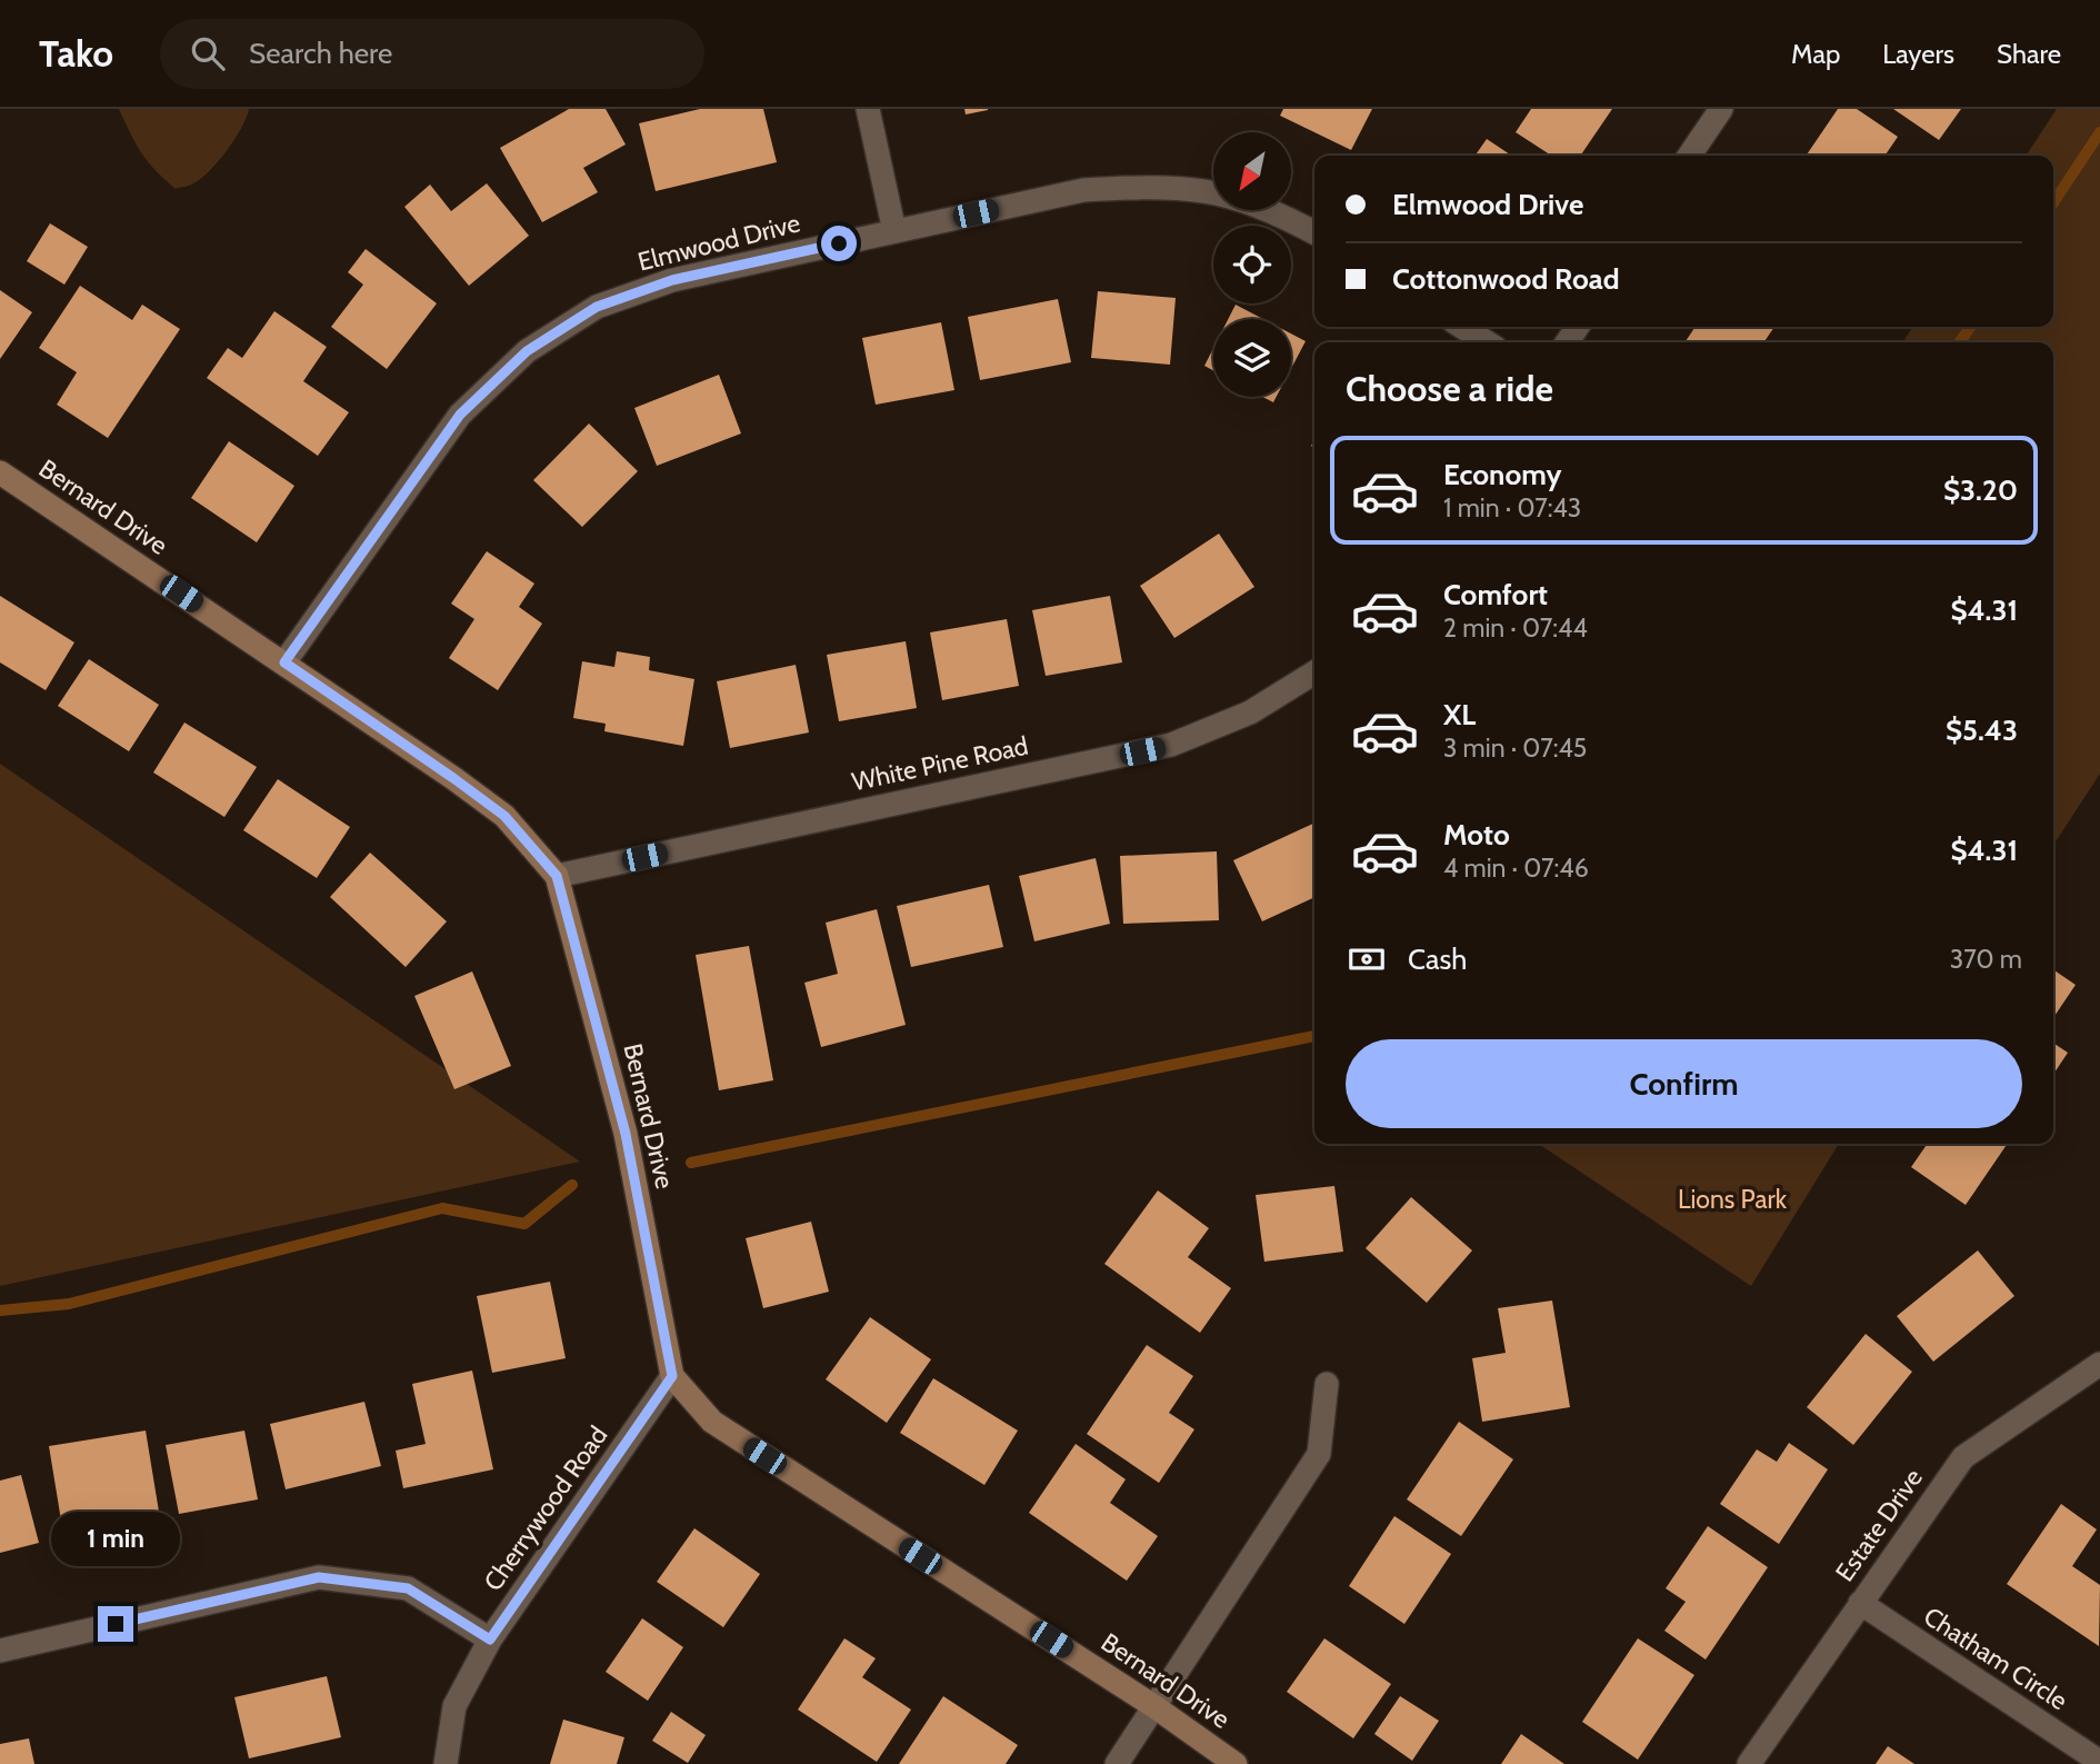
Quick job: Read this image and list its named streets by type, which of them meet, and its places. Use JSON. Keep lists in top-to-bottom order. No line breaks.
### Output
{"streets":{"street":["Elmwood Drive","Bernard Drive","White Pine Road","Cherrywood Road","Estate Drive","Chatham Circle"]},"crossings":[["Elmwood Drive","Bernard Drive"],["Bernard Drive","White Pine Road"],["Bernard Drive","Cherrywood Road"],["Estate Drive","Chatham Circle"]],"parks":["Lions Park"],"north":"bottom left","page":{"header":"Tako","search":"Search here","nav":["Map","Layers","Share"],"banner":["Elmwood Drive","Cottonwood Road"],"heading":"Choose a ride","list":[{"name":"Economy","note":"1 min · 07:43","value":"$3.20"},{"name":"Comfort","note":"2 min · 07:44","value":"$4.31"},{"name":"XL","note":"3 min · 07:45","value":"$5.43"},{"name":"Moto","note":"4 min · 07:46","value":"$4.31"}],"pay":["Cash","370 m"],"buttons":"Confirm","bubble":"1 min"}}
